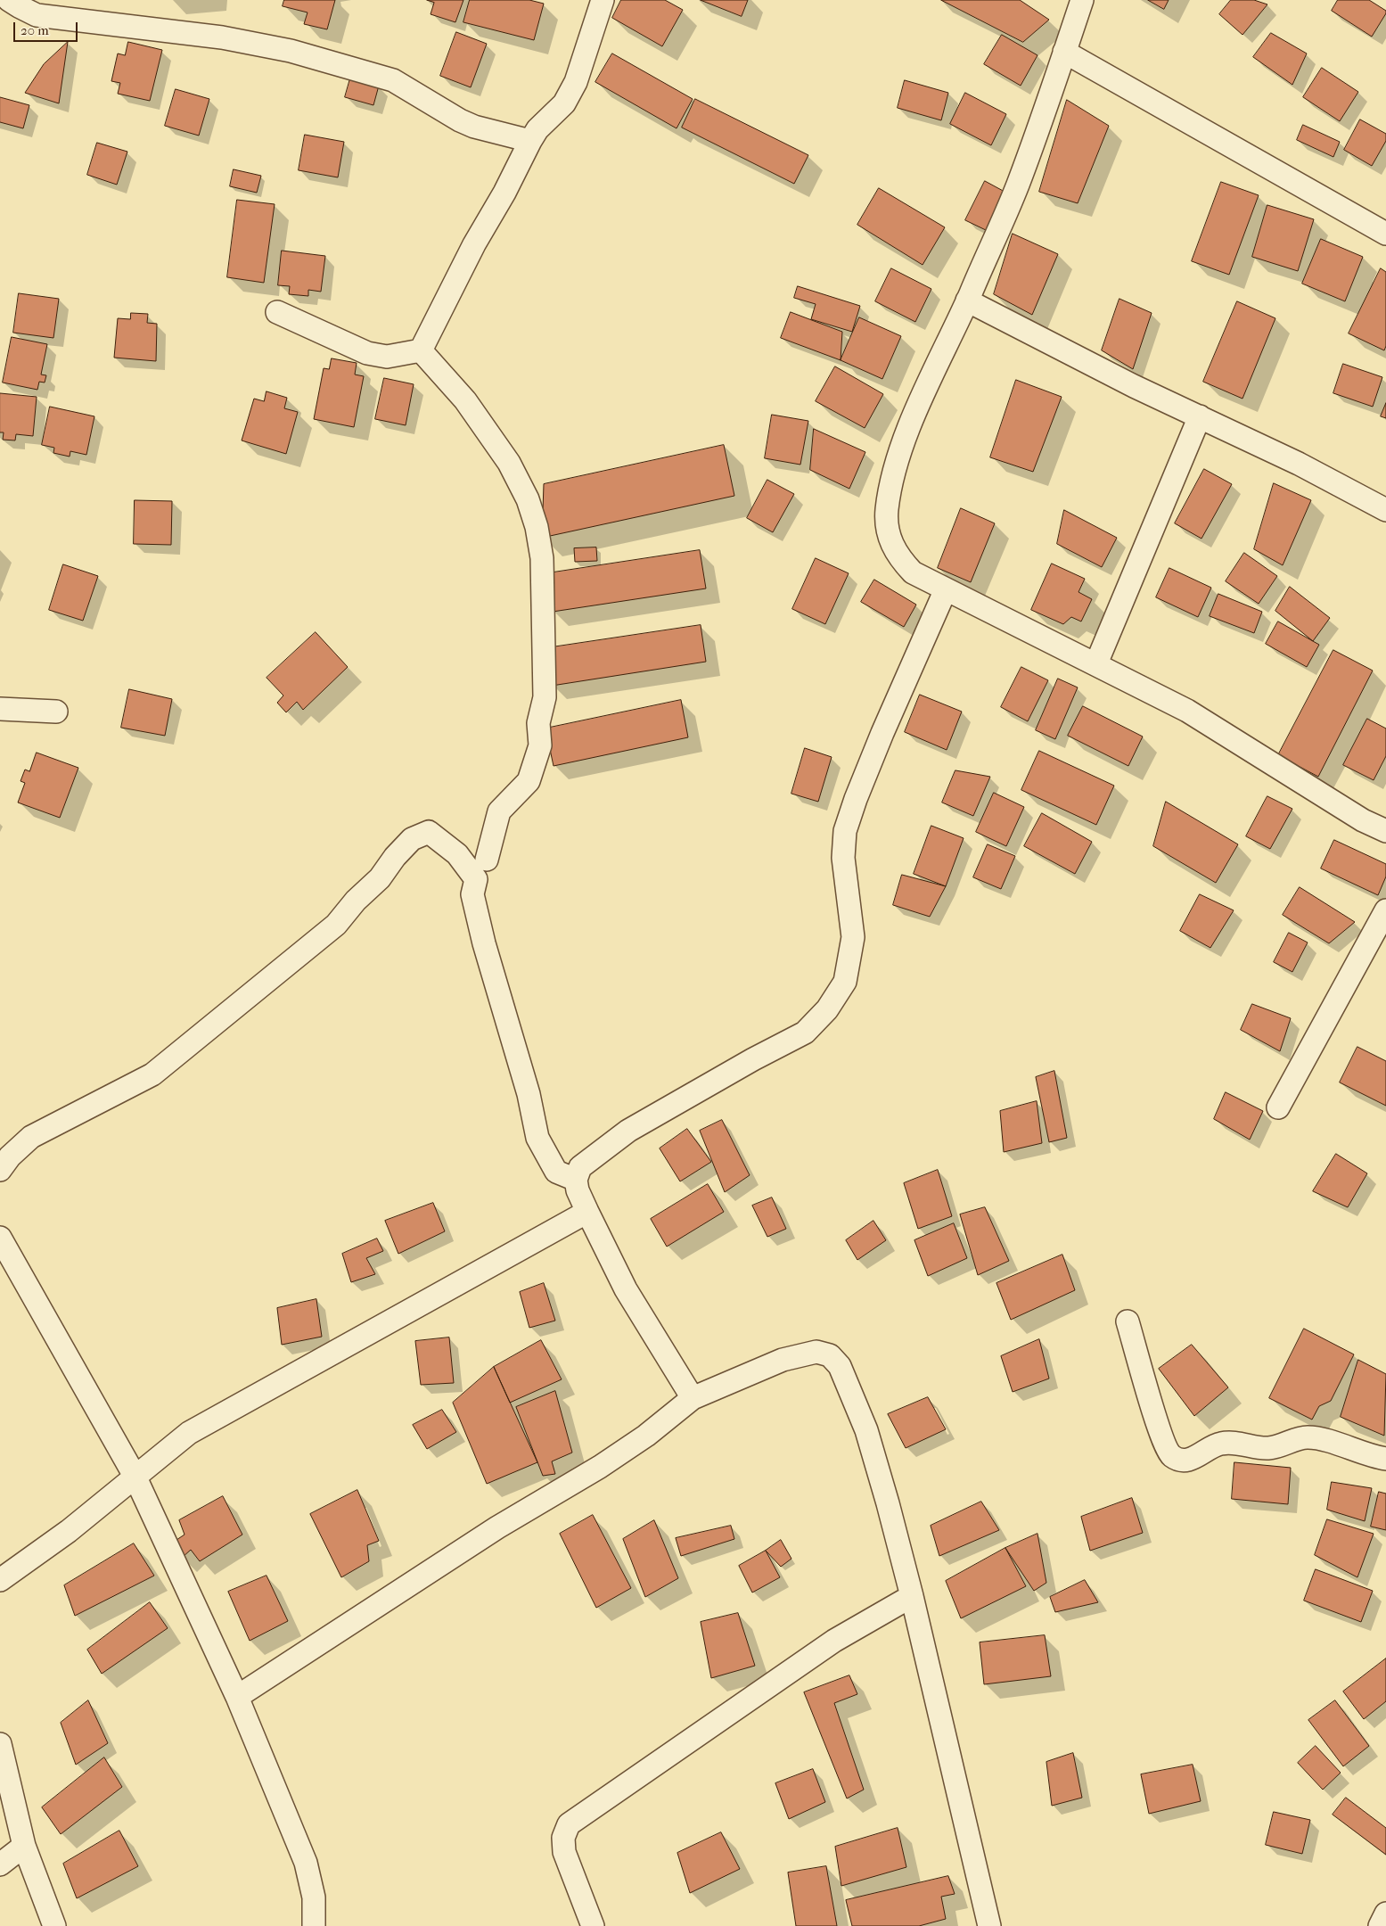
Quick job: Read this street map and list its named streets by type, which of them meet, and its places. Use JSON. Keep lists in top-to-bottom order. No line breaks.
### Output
{"scale_bar":"20 m"}
